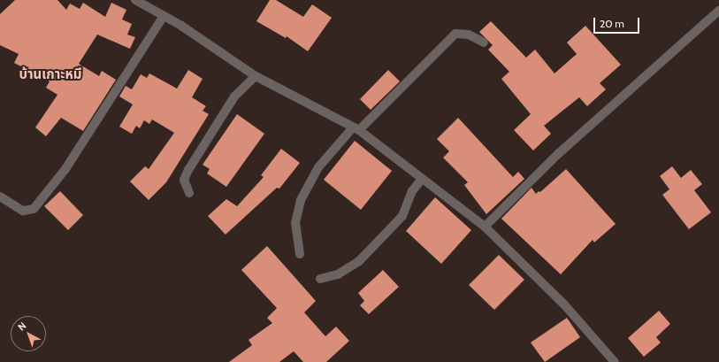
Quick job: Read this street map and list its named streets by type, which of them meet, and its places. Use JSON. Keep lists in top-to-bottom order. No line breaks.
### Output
{"districts":["บ้านเกาะหมี"],"scale_bar":"20 m","north":"top left"}
